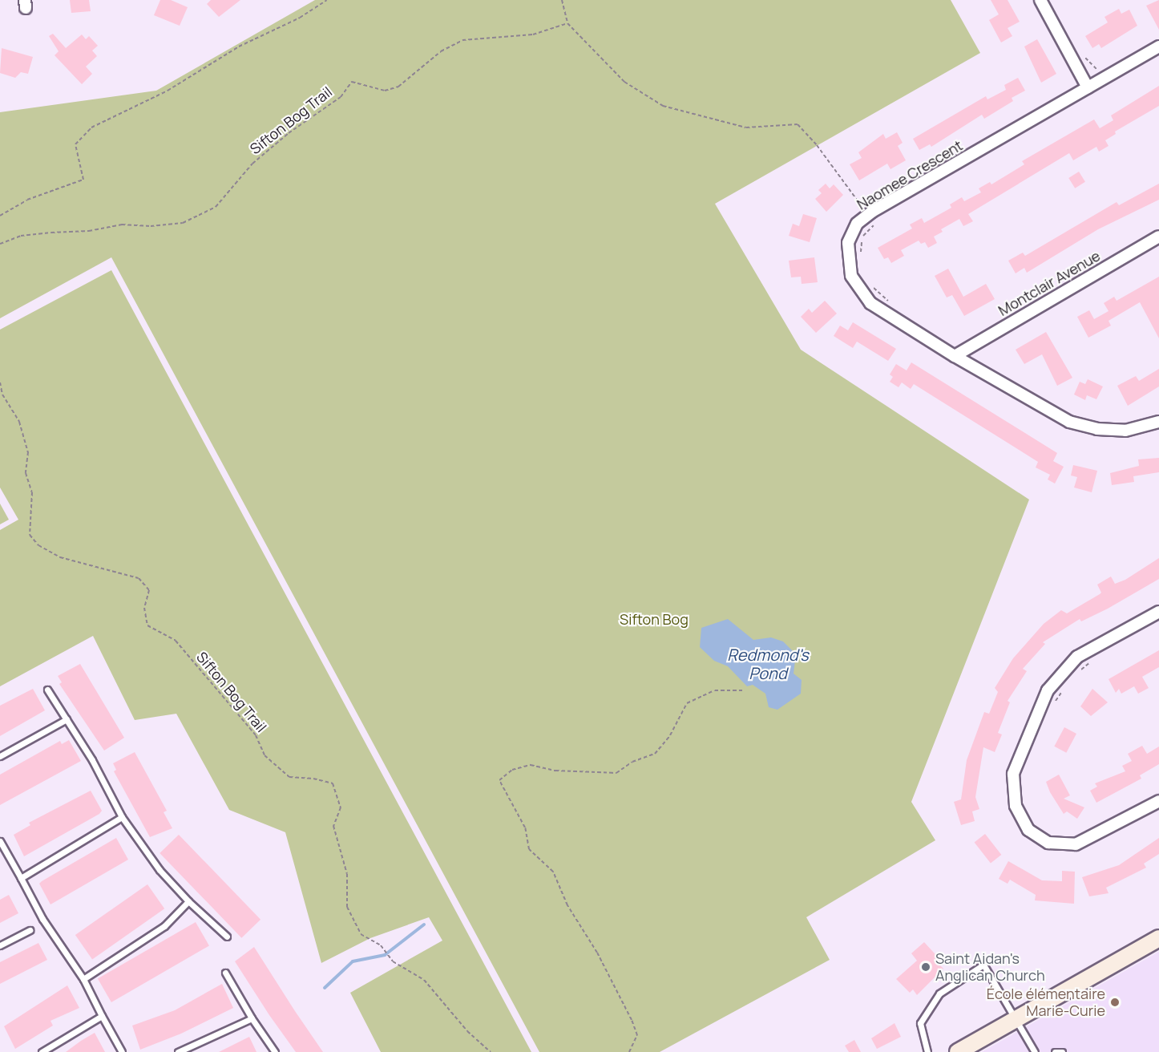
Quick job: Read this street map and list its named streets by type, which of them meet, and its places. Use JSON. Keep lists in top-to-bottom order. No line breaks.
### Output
{"streets":{"street":["Naomee Crescent","Montclair Avenue"],"path":["Sifton Bog Trail"]},"crossings":[["Naomee Crescent","Montclair Avenue"]],"water":["Redmond's Pond"],"parks":["Sifton Bog"],"places":["Saint Aidan's Anglican Church","École élémentaire Marie-Curie"]}
